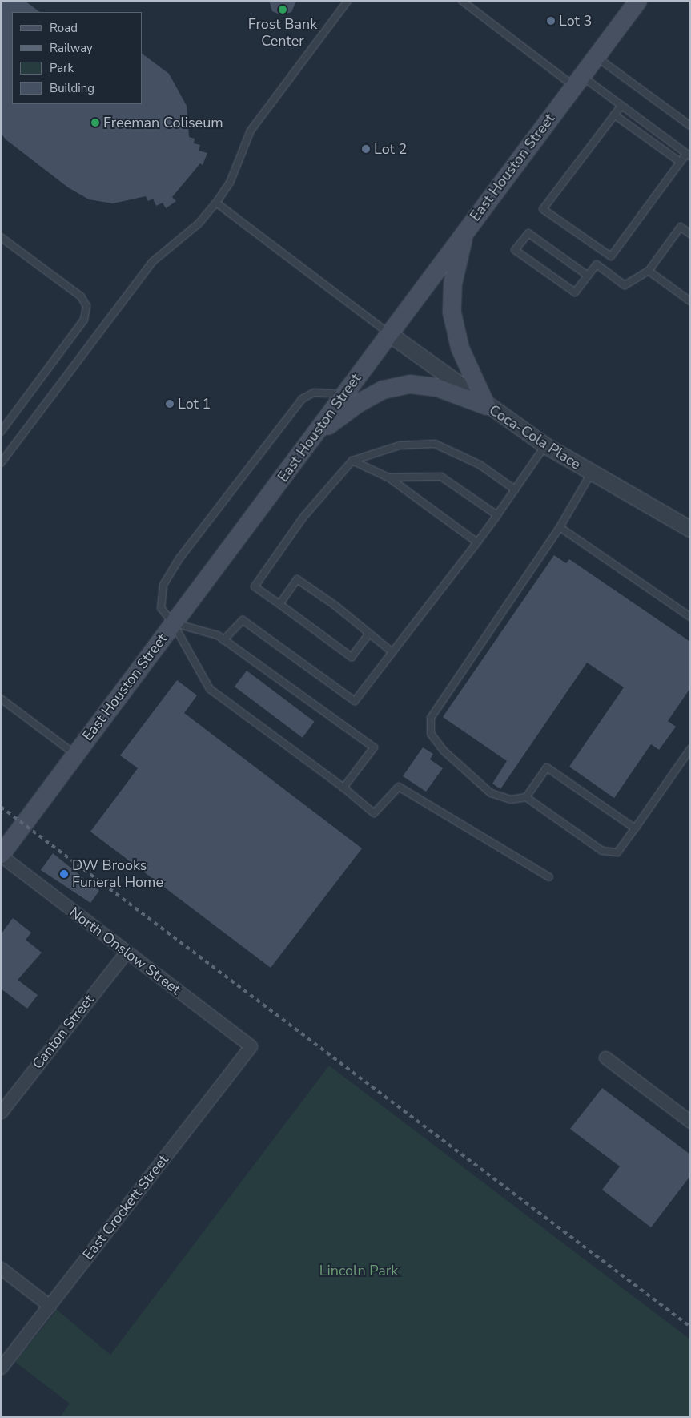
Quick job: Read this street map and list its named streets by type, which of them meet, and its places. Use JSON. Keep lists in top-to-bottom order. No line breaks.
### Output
{"streets":{"main road":["East Houston Street"],"street":["Coca-Cola Place","North Onslow Street","Canton Street","East Crockett Street"]},"crossings":[["East Houston Street","Coca-Cola Place"],["East Houston Street","North Onslow Street"],["North Onslow Street","Canton Street"],["North Onslow Street","East Crockett Street"]],"parks":["Lincoln Park"],"places":["Frost Bank Center","Lot 3","Freeman Coliseum","Lot 2","Lot 1","DW Brooks Funeral Home"],"legend":["Road","Railway","Park","Building"]}
